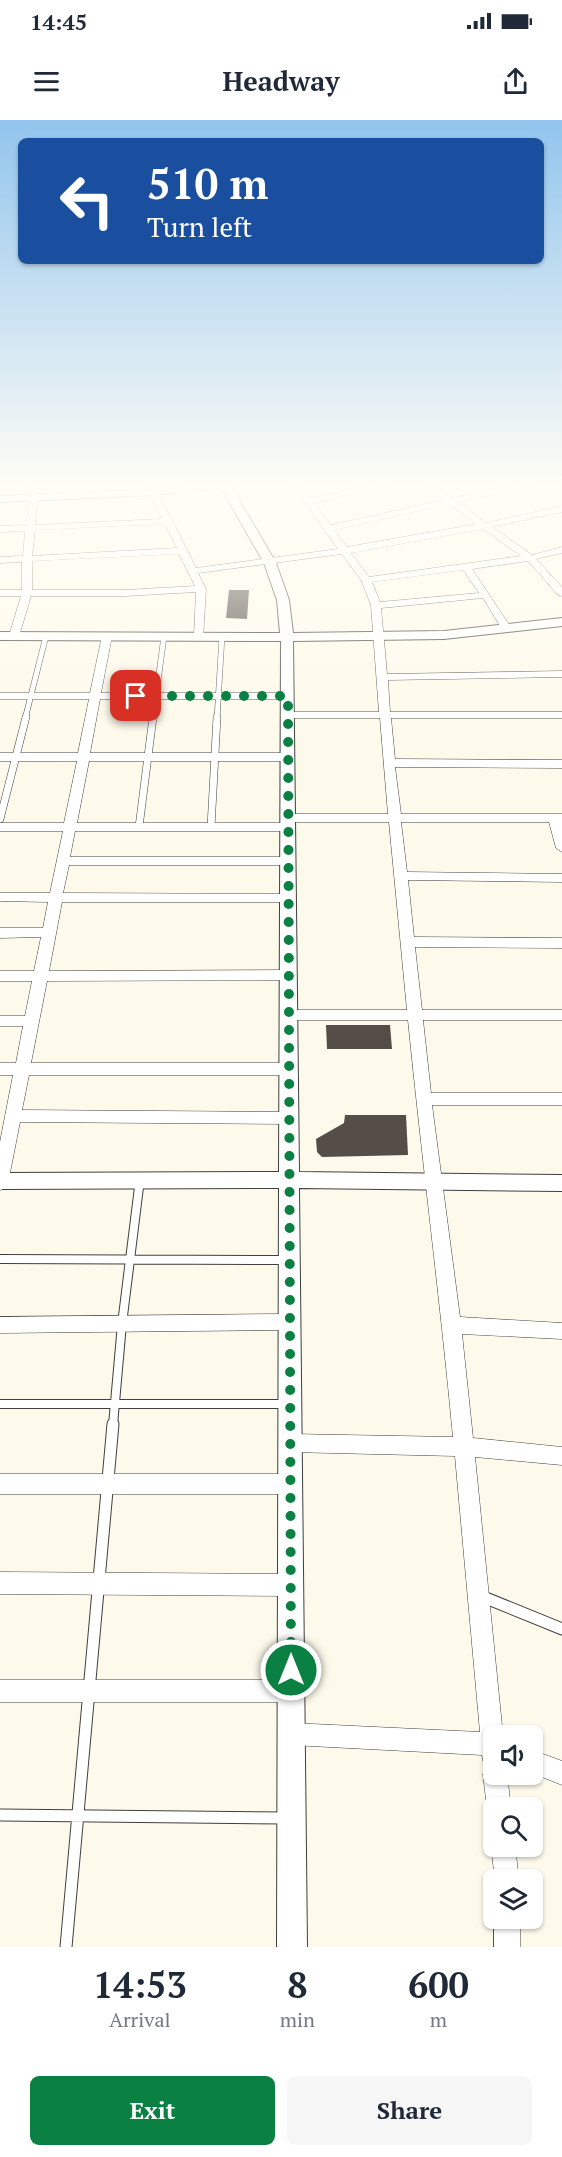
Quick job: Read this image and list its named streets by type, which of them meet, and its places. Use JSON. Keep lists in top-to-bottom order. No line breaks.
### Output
{"page":{"status":"14:45","header":"Headway","turn":["510 m","Turn left"],"eta":["14:53","Arrival","8","min","600","m"],"buttons":["Exit","Share"]}}
